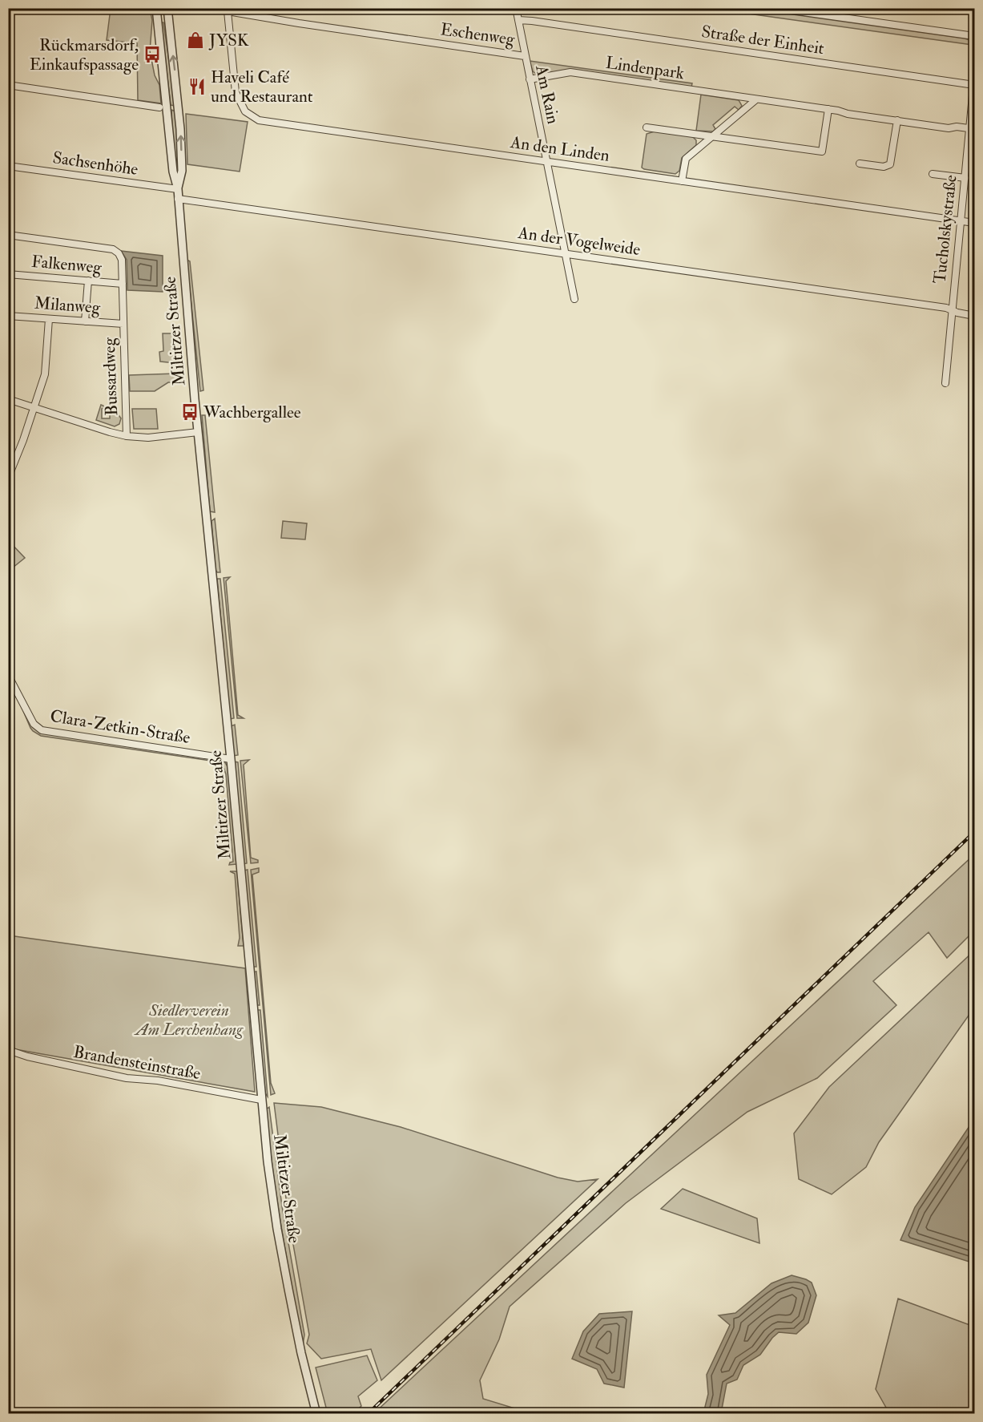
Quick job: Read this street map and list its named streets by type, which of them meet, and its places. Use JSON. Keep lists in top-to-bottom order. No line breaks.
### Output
{"streets":{"street":["Eschenweg","Straße der Einheit","Lindenpark","Am Rain","An den Linden","Sachsenhöhe","Tucholskystraße","An der Vogelweide","Falkenweg","Milanweg","Miltitzer Straße","Bussardweg","Clara-Zetkin-Straße","Brandensteinstraße"]},"crossings":[["Eschenweg","Am Rain"],["Eschenweg","An den Linden"],["Straße der Einheit","Am Rain"],["Straße der Einheit","Tucholskystraße"],["Lindenpark","Am Rain"],["Lindenpark","Tucholskystraße"],["Am Rain","An den Linden"],["Am Rain","An der Vogelweide"],["An den Linden","Tucholskystraße"],["Sachsenhöhe","Miltitzer Straße"],["Tucholskystraße","An der Vogelweide"],["An der Vogelweide","Miltitzer Straße"],["Falkenweg","Bussardweg"],["Milanweg","Bussardweg"],["Miltitzer Straße","Bussardweg"],["Miltitzer Straße","Clara-Zetkin-Straße"],["Miltitzer Straße","Brandensteinstraße"]],"parks":["Siedlerverein Am Lerchenhang"],"places":{"shop":["JYSK"],"bus stop":["Rückmarsdorf, Einkaufspassage","Wachbergallee"],"restaurant":["Haveli Café und Restaurant"]}}
